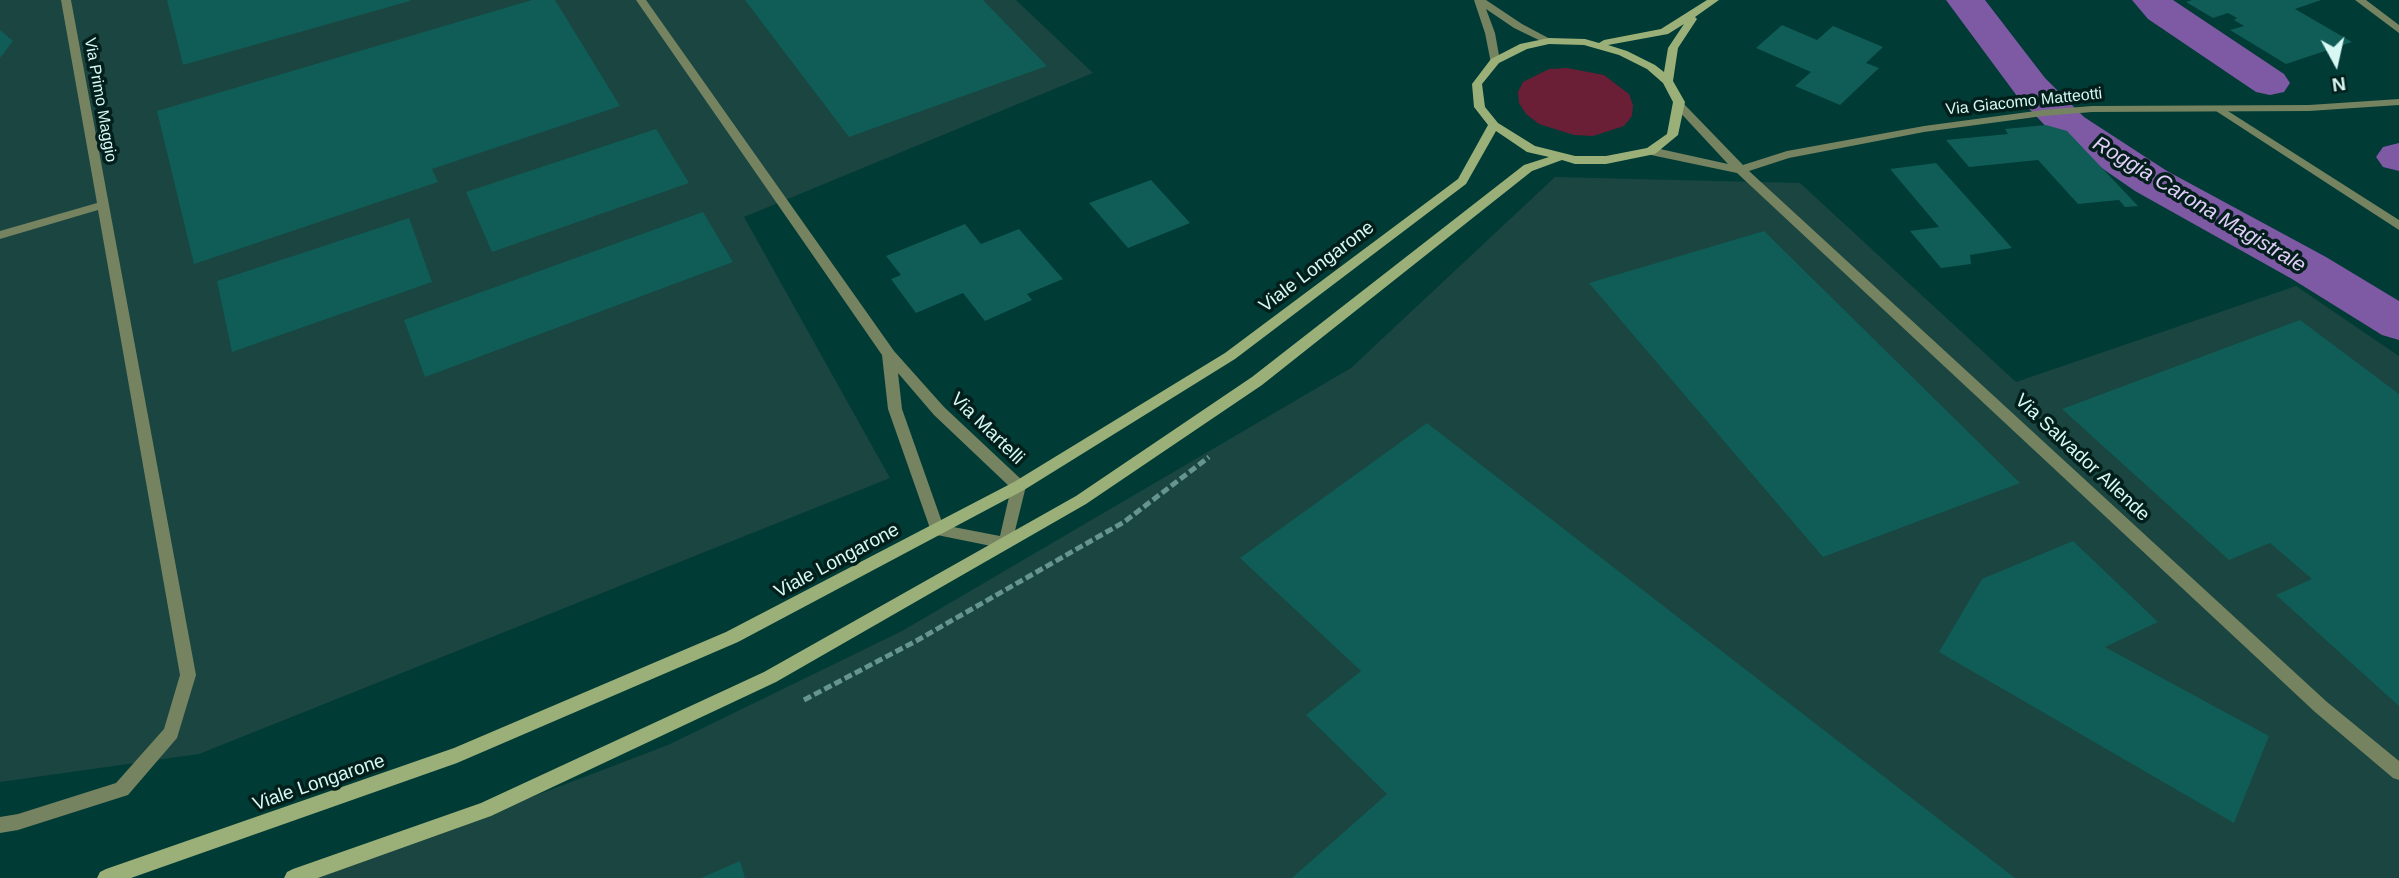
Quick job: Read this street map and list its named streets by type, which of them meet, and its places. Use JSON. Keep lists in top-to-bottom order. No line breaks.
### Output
{"streets":{"main road":["Viale Longarone"],"street":["Via Primo Maggio","Via Giacomo Matteotti","Via Martelli","Via Salvador Allende"]},"crossings":[["Via Giacomo Matteotti","Via Salvador Allende"],["Viale Longarone","Via Martelli"],["Viale Longarone","Via Salvador Allende"]],"water":["Roggia Carona Magistrale"],"north":"bottom"}
